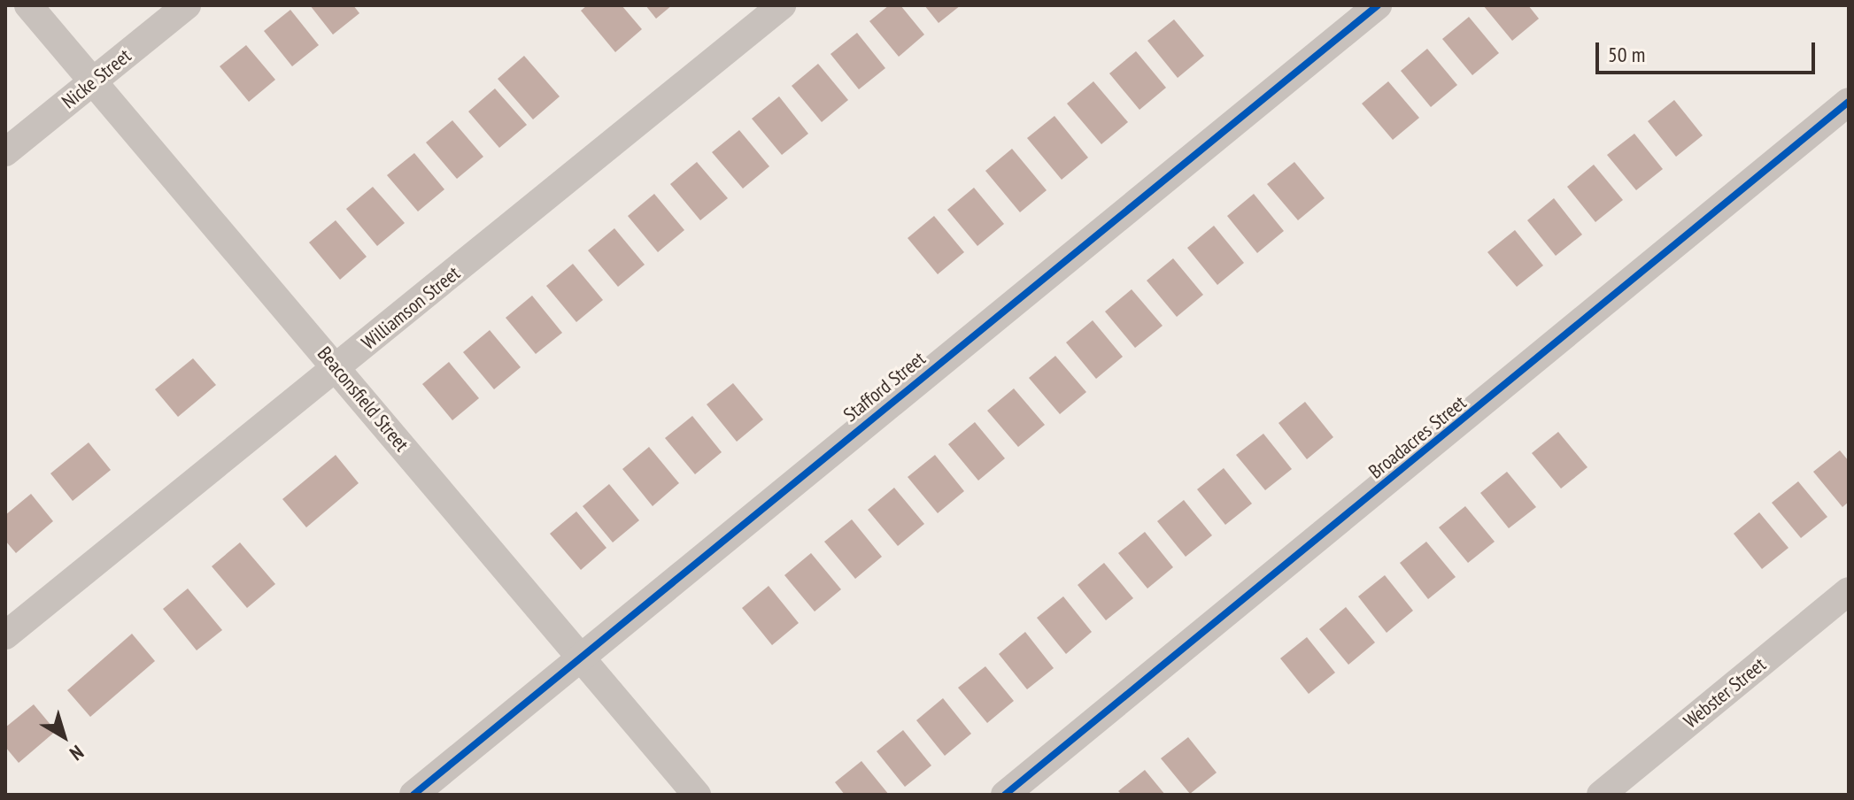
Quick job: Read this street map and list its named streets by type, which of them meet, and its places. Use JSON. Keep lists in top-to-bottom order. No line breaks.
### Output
{"streets":{"street":["Nicke Street","Williamson Street","Stafford Street","Beaconsfield Street","Broadacres Street","Webster Street"]},"crossings":[["Nicke Street","Beaconsfield Street"],["Williamson Street","Beaconsfield Street"],["Stafford Street","Beaconsfield Street"]],"scale_bar":"50 m","north":"bottom right"}
